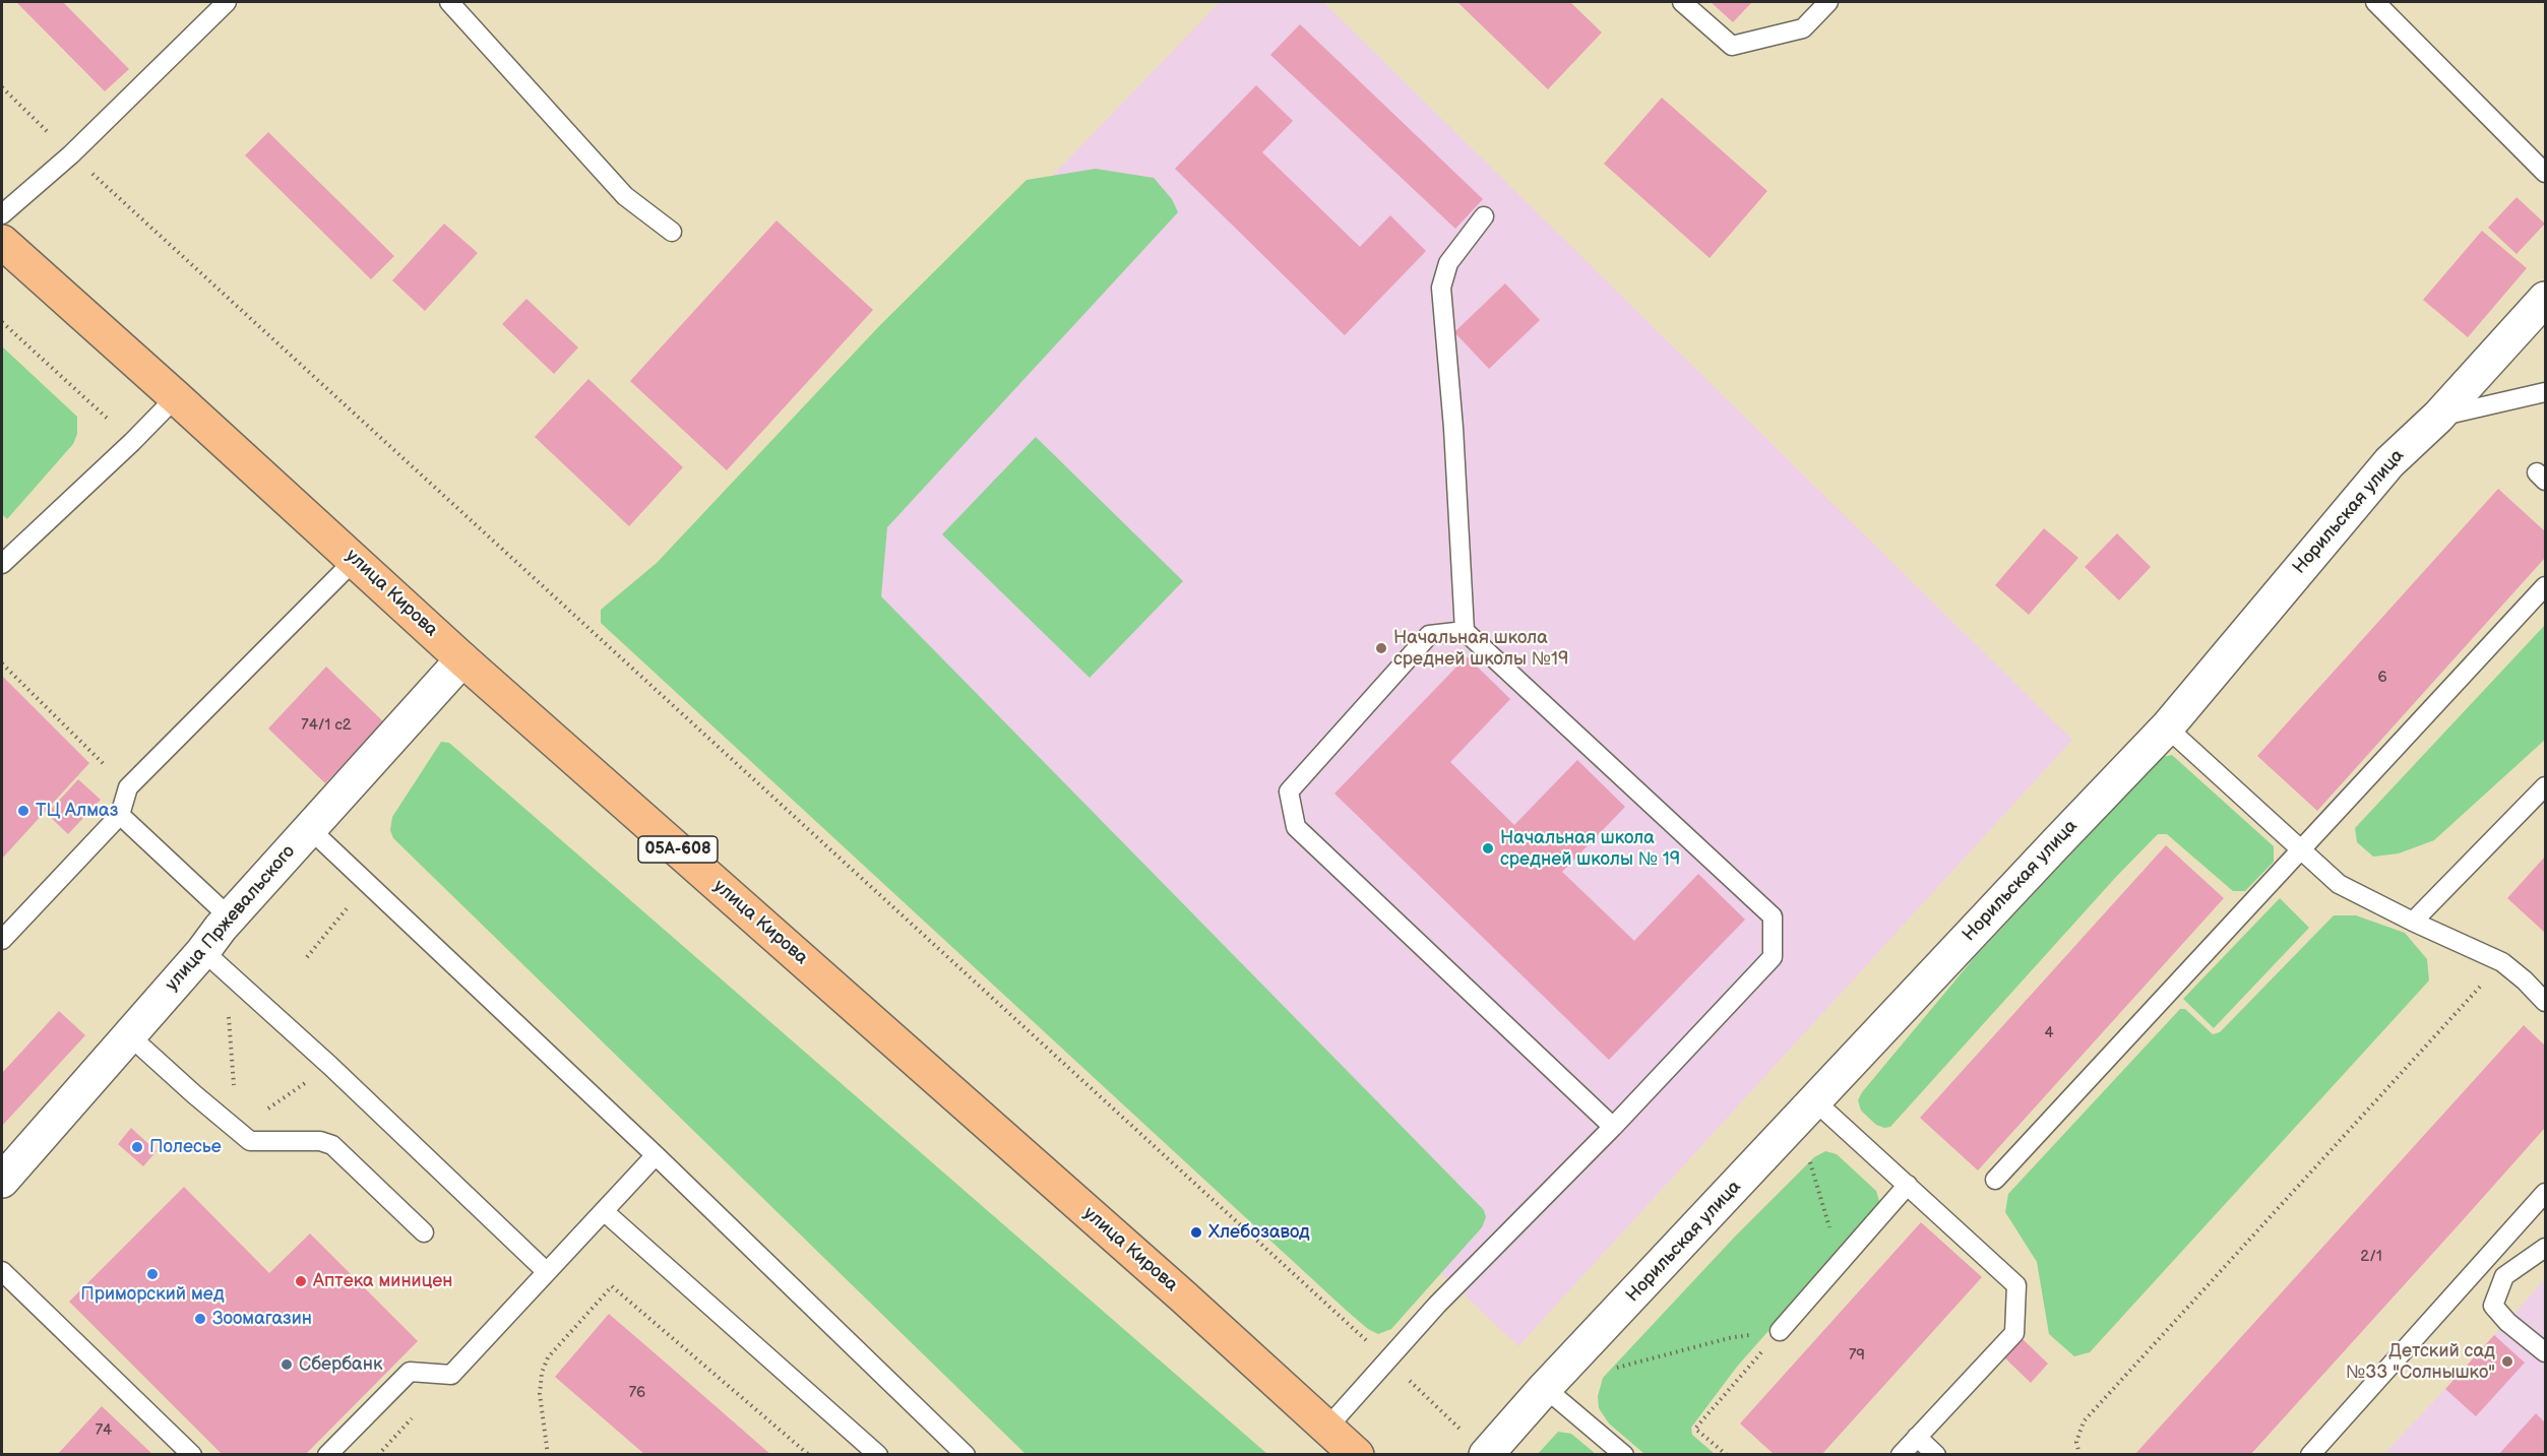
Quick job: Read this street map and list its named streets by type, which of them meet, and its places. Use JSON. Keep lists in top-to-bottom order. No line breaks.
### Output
{"streets":{"main road":["улица Кирова","05А-608"],"street":["Норильская улица","улица Пржевальского"]},"crossings":[["улица Кирова","улица Пржевальского"]],"places":["Начальная школа средней школы №19","ТЦ Алмаз","Начальная школа средней школы № 19","Полесье","Хлебoзавод","Приморский мед","Аптека миницен","Зоомагазин","Детский сад №33 \"Солнышко\"","Сбербанк"],"house_numbers":["6","74/1 с2","4","2/1","79","76","74"]}
